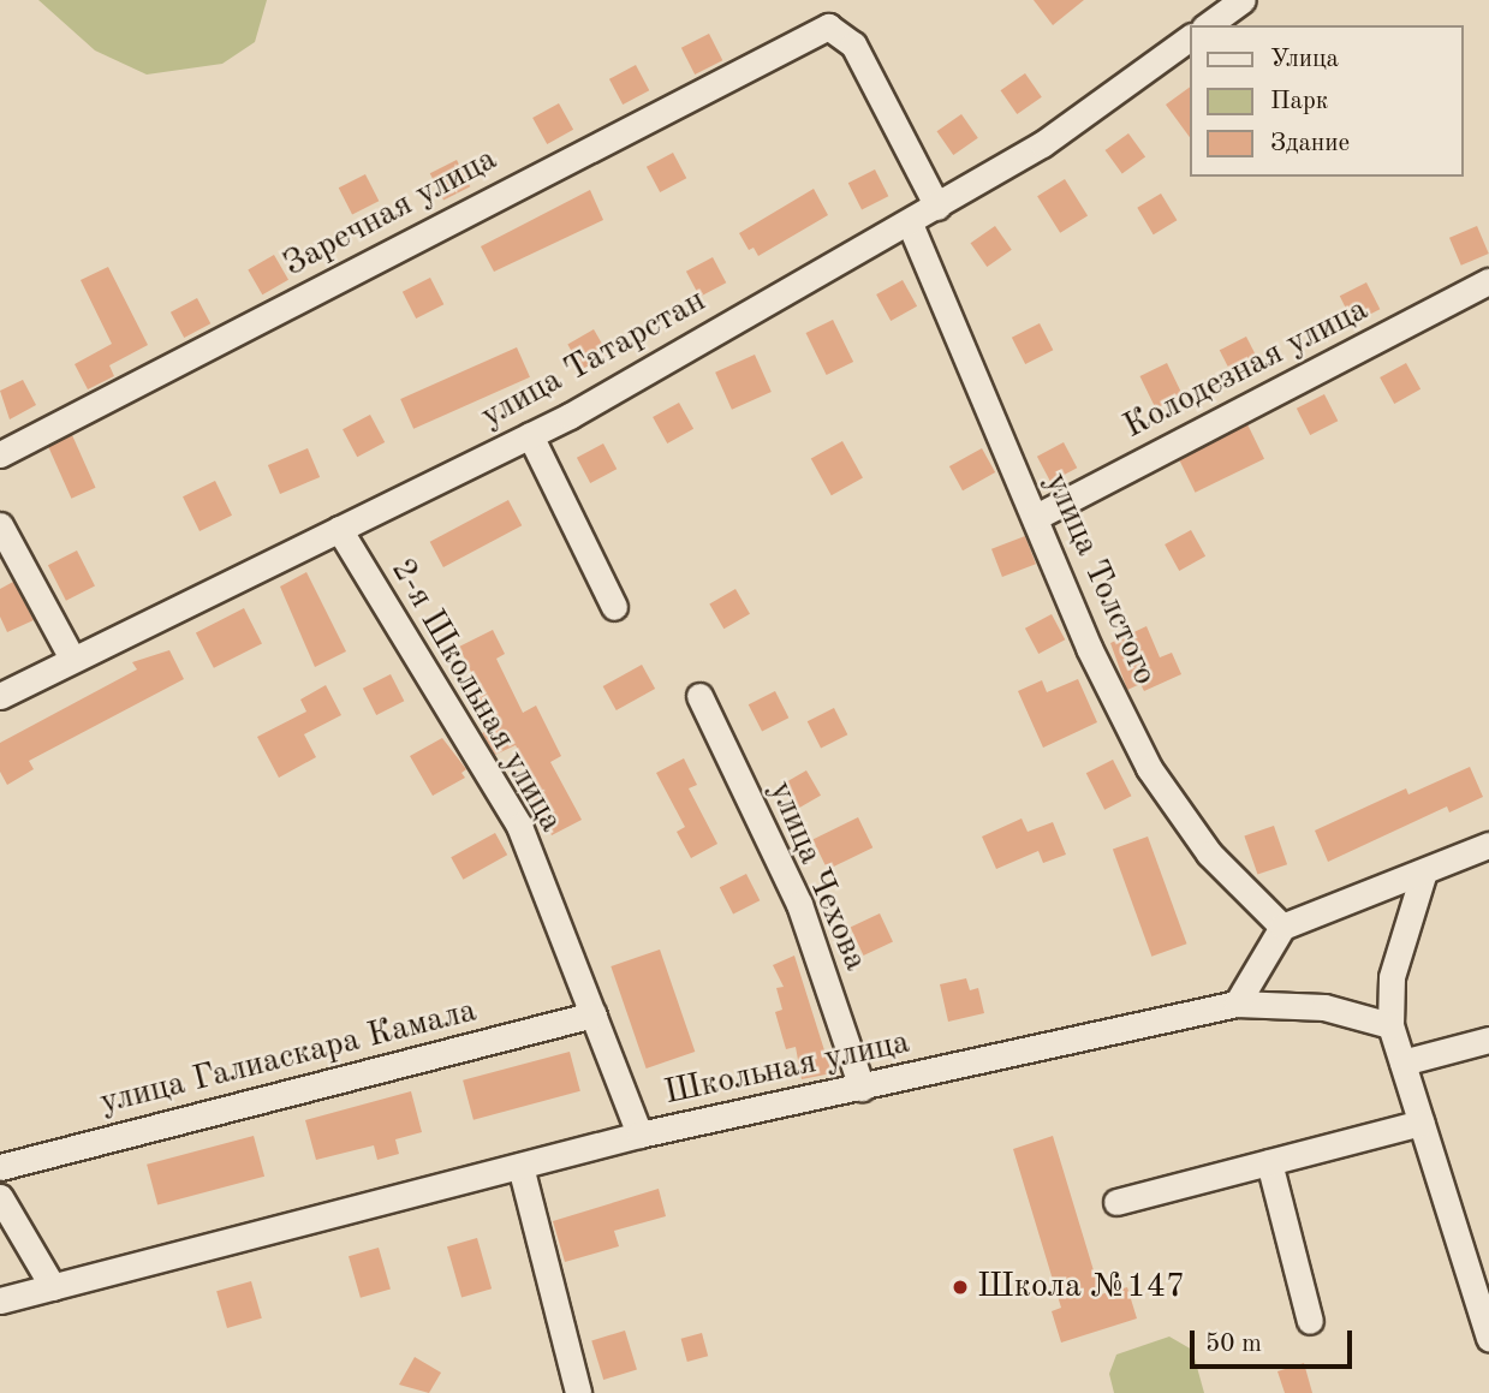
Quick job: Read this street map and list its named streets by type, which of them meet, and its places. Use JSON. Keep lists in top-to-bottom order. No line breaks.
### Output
{"streets":{"street":["Заречная улица","улица Татарстан","Колодезная улица","улица Толстого","2-я Школьная улица","улица Чехова","улица Галиаскара Камала","Школьная улица"]},"crossings":[["Заречная улица","улица Татарстан"],["улица Татарстан","улица Толстого"],["улица Татарстан","2-я Школьная улица"],["Колодезная улица","улица Толстого"],["2-я Школьная улица","улица Галиаскара Камала"],["2-я Школьная улица","Школьная улица"],["улица Чехова","Школьная улица"]],"places":["Школа №147"],"legend":["Улица","Парк","Здание"],"scale_bar":"50 m"}
